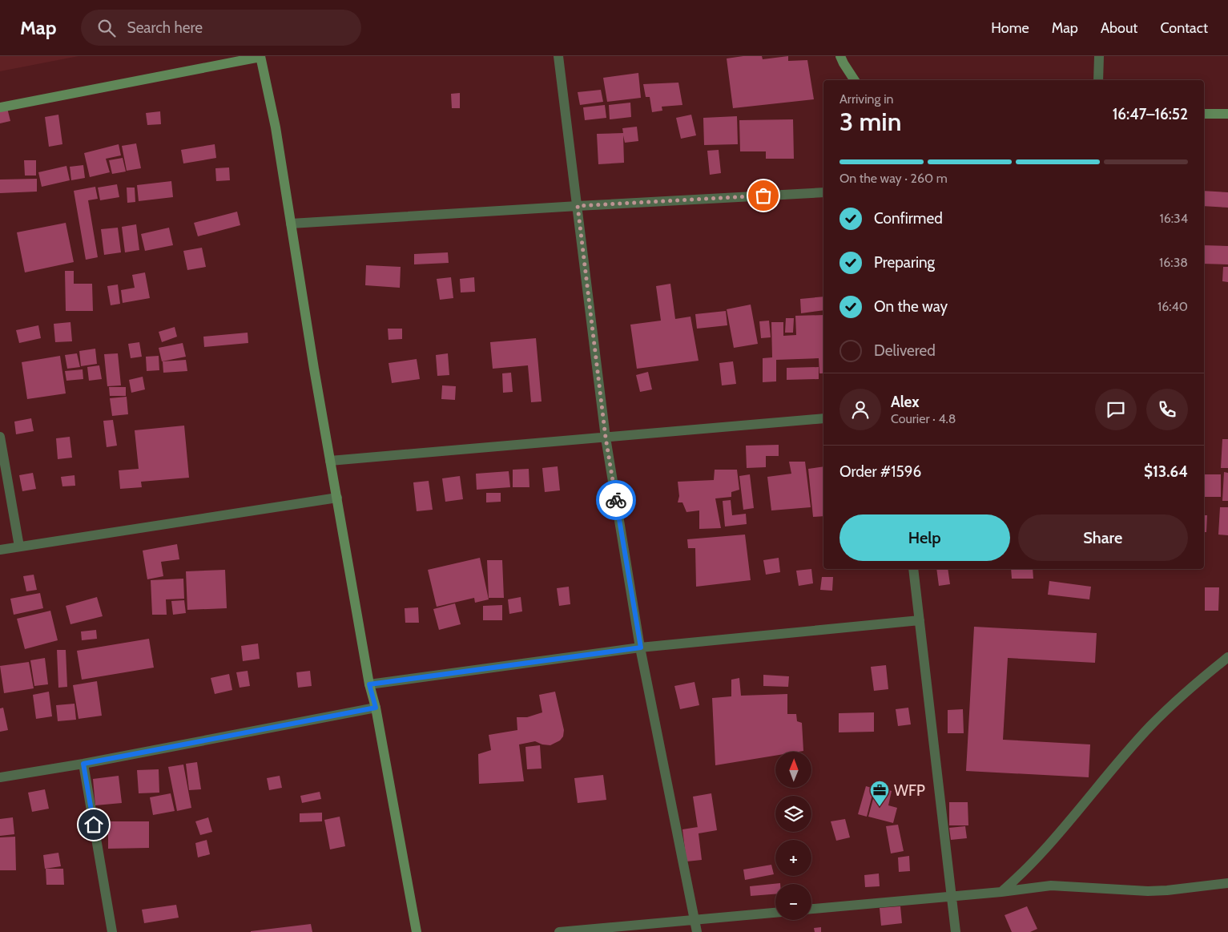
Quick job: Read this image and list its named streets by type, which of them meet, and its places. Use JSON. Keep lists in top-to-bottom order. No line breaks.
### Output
{"places":{"office":["WFP"]},"north":"top","page":{"header":"Map","search":"Search here","nav":["Home","Map","About","Contact"],"heading":["3 min","Arriving in","16:47–16:52"],"panel":["Alex","Courier · 4.8","Order #1596","$13.64"],"bar":"On the way · 260 m","list":[["Confirmed","16:34"],["Preparing","16:38"],["On the way","16:40"],"Delivered"],"buttons":["Help","Share"],"map_buttons":["+","−"]}}
